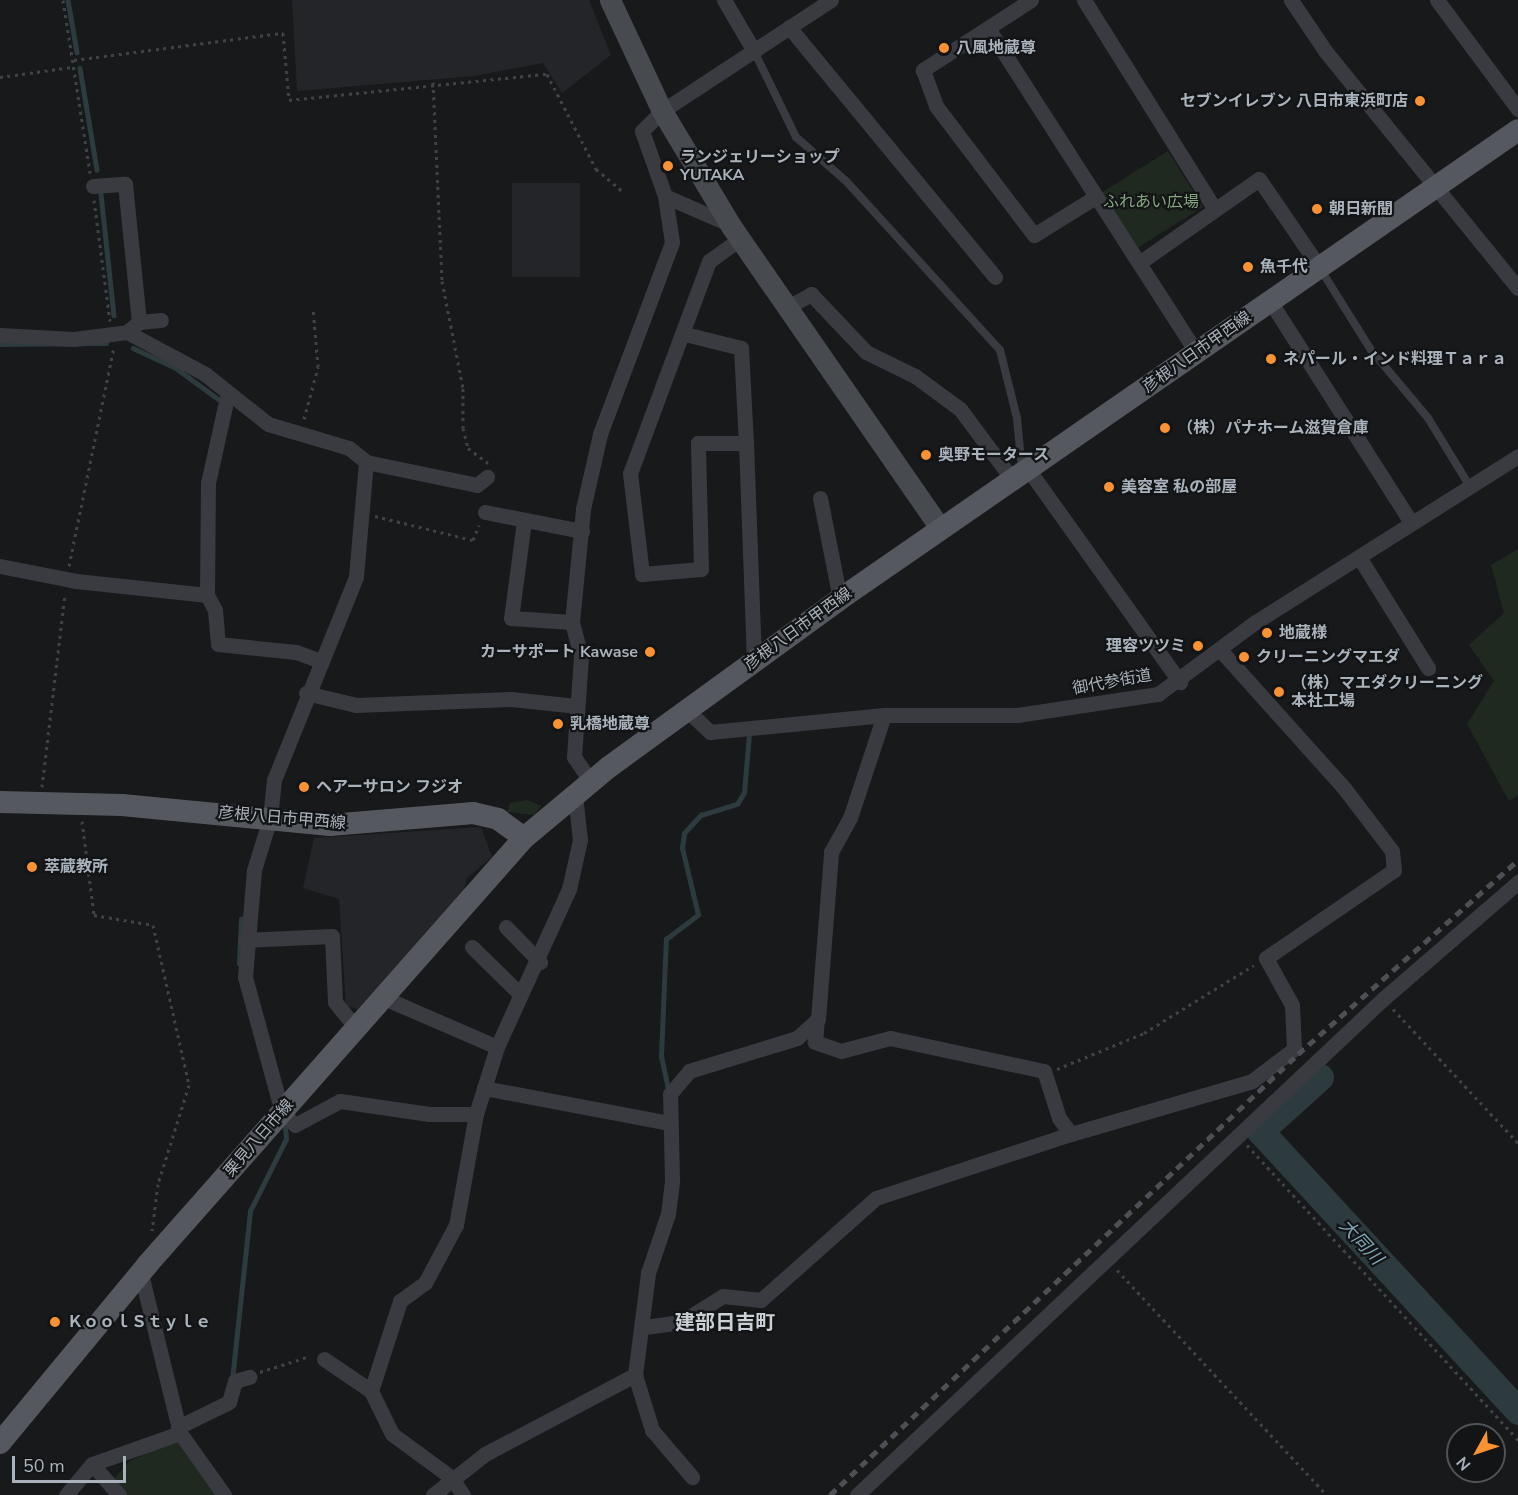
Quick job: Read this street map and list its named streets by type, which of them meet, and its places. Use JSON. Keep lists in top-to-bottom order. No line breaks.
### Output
{"streets":{"main road":["彦根八日市甲西線","栗見八日市線"],"street":["御代参街道"]},"crossings":[["彦根八日市甲西線","御代参街道"],["彦根八日市甲西線","栗見八日市線"]],"districts":["建部日吉町"],"water":["大同川"],"parks":["ふれあい広場"],"places":["八風地蔵尊","セブンイレブン 八日市東浜町店","ランジェリーショップ YUTAKA","朝日新聞","魚千代","ネパール・インド料理Ｔａｒａ","（株）パナホーム滋賀倉庫","奥野モータース","美容室 私の部屋","地蔵様","理容ツツミ","カーサポート Kawase","クリーニングマエダ","（株）マエダクリーニング 本社工場","乳橋地蔵尊","ヘアーサロン フジオ","萃蔵教所","ＫｏｏｌＳｔｙｌｅ"],"scale_bar":"50 m","north":"bottom left"}
